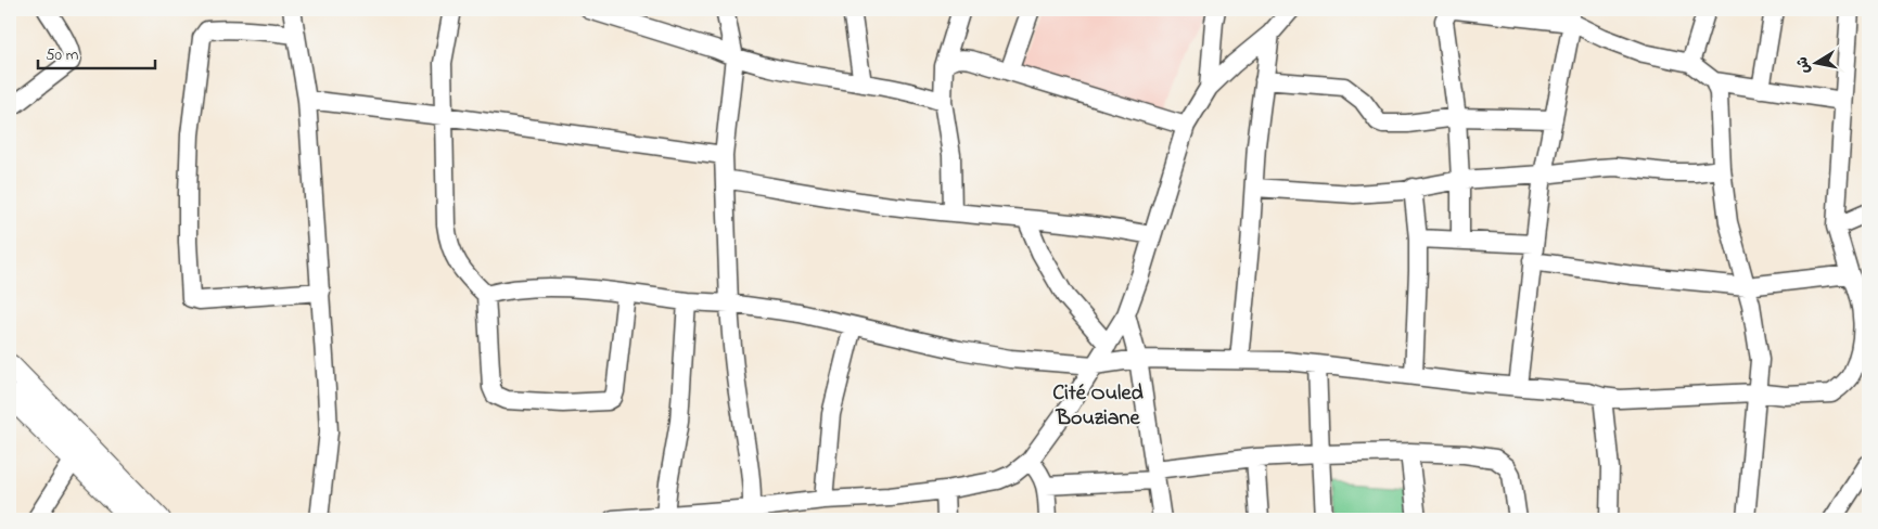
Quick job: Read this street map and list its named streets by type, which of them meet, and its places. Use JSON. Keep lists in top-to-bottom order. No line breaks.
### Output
{"districts":["Cité Ouled Bouziane"],"scale_bar":"50 m","north":"left"}
